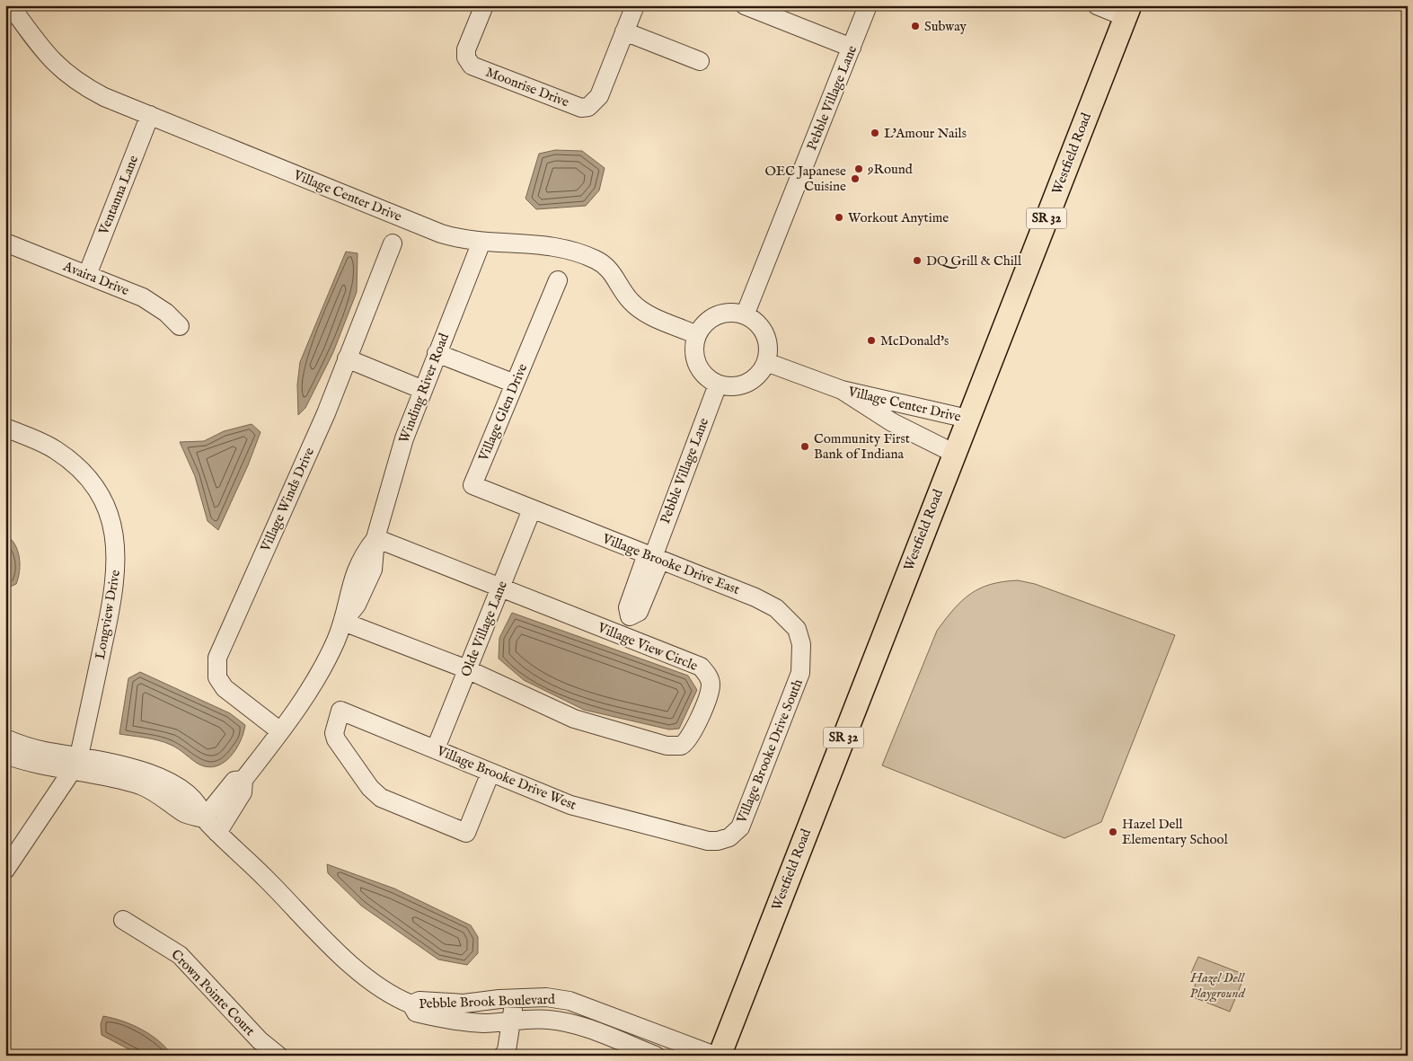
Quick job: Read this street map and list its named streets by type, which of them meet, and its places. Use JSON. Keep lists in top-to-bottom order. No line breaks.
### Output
{"streets":{"main road":["Westfield Road","SR 32"],"street":["Moonrise Drive","Pebble Village Lane","Ventanna Lane","Village Center Drive","Avaira Drive","Winding River Road","Village Glen Drive","Village Winds Drive","Village Brooke Drive East","Longview Drive","Olde Village Lane","Village View Circle","Village Brooke Drive South","Village Brooke Drive West","Crown Pointe Court","Pebble Brook Boulevard"]},"crossings":[["Pebble Village Lane","Village Center Drive"],["Pebble Village Lane","Village Brooke Drive East"],["Pebble Village Lane","Village View Circle"],["Westfield Road","Village Center Drive"],["Ventanna Lane","Village Center Drive"],["Ventanna Lane","Avaira Drive"],["Village Center Drive","Winding River Road"],["Winding River Road","Village Winds Drive"],["Winding River Road","Village View Circle"],["Winding River Road","Pebble Brook Boulevard"],["Village Glen Drive","Village Brooke Drive East"],["Village Glen Drive","Olde Village Lane"],["Village Brooke Drive East","Olde Village Lane"],["Village Brooke Drive East","Village Brooke Drive South"],["Olde Village Lane","Village View Circle"],["Olde Village Lane","Village Brooke Drive West"],["Village Brooke Drive South","Village Brooke Drive West"]],"parks":["Hazel Dell Playground"],"places":["Subway","L'Amour Nails","9Round","OEC Japanese Cuisine","Workout Anytime","DQ Grill & Chill","McDonald's","Community First Bank of Indiana","Hazel Dell Elementary School"]}
